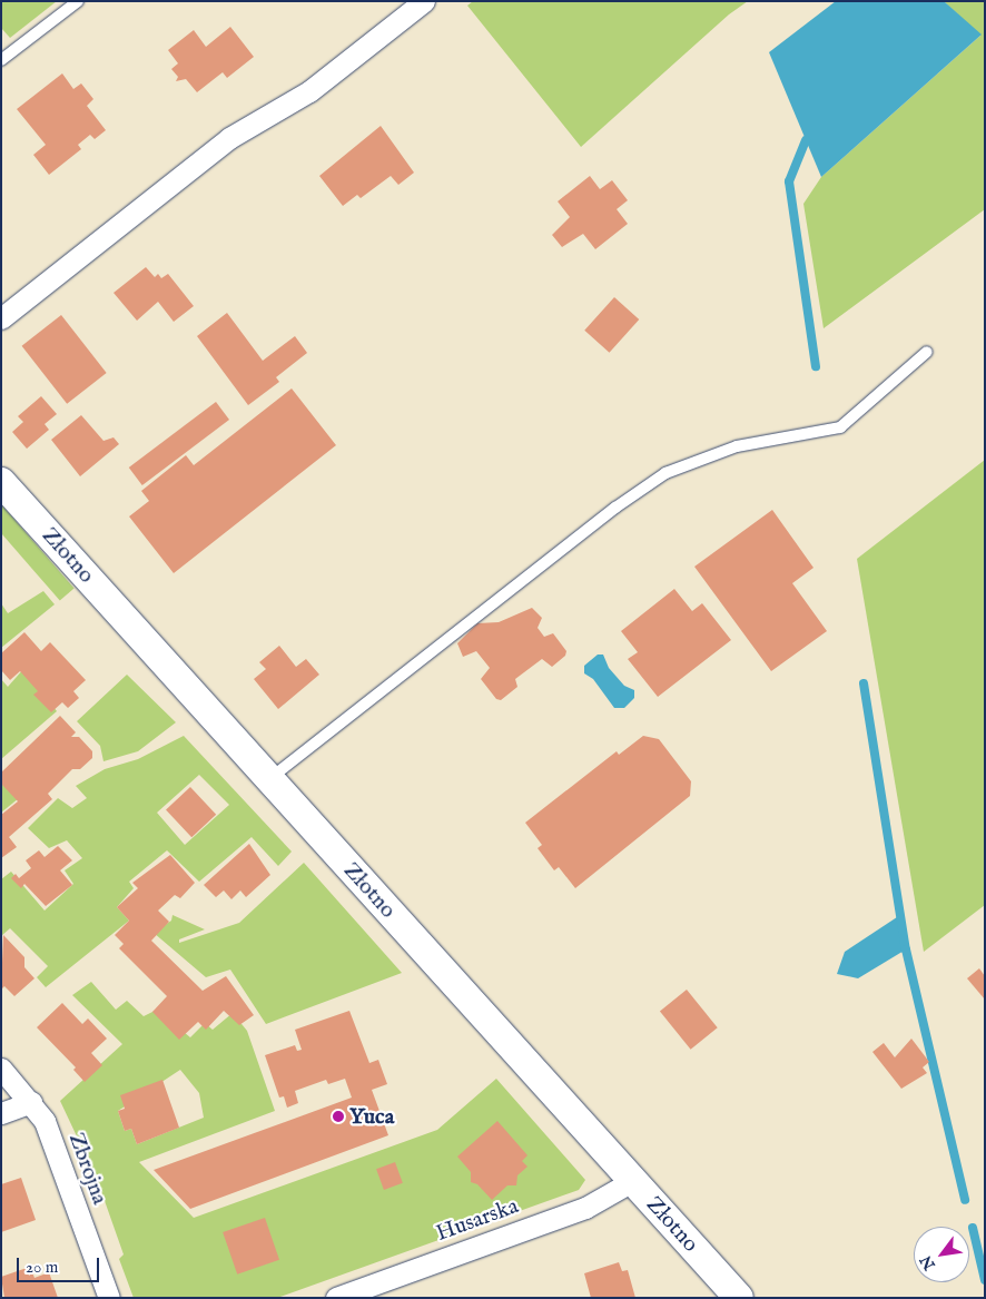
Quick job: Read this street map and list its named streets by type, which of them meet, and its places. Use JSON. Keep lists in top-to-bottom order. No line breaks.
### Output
{"streets":{"street":["Złotno","Zbrojna","Husarska"]},"crossings":[["Złotno","Husarska"]],"places":["Yuca"],"scale_bar":"20 m","north":"bottom left"}
